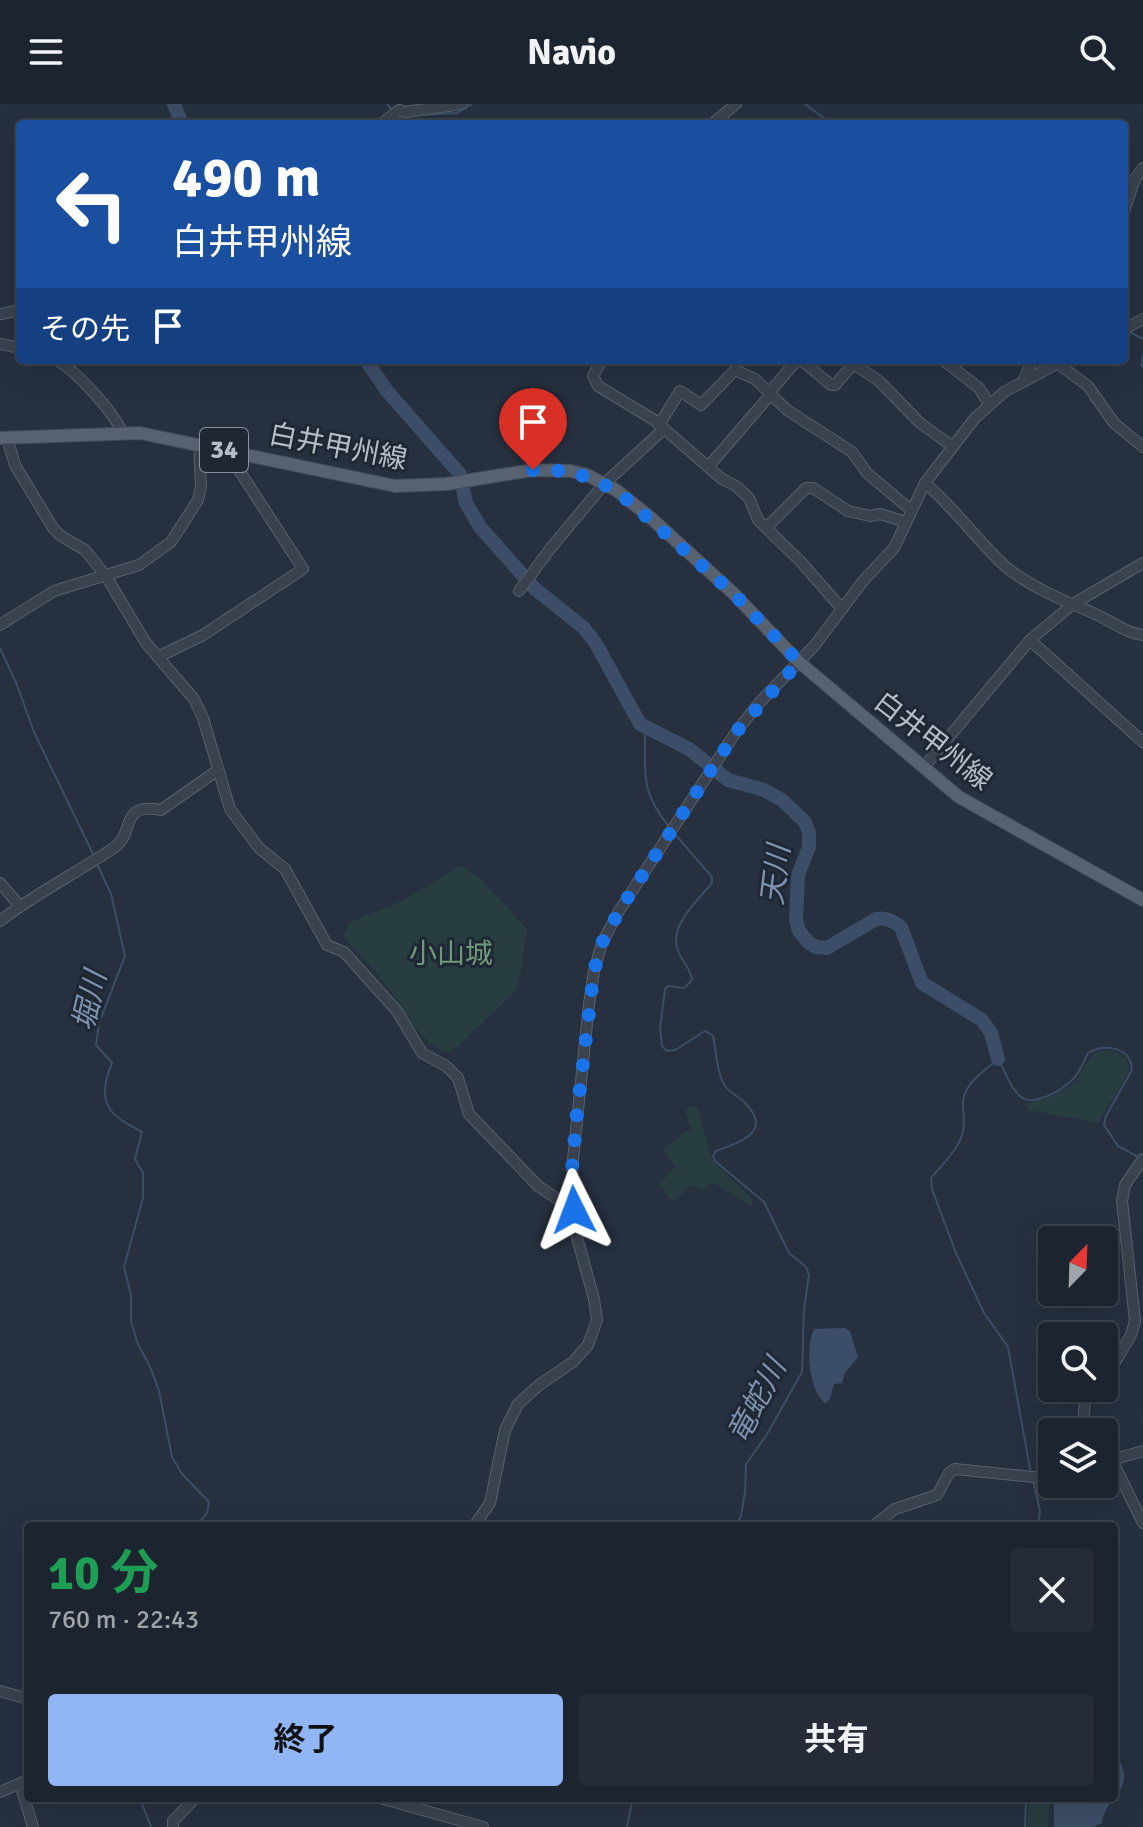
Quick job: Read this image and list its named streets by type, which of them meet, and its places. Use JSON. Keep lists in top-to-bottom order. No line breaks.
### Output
{"streets":{"main road":["白井甲州線","34"]},"water":["天川","堀川","竜蛇川"],"parks":["小山城"],"north":"top right","page":{"header":"Navio","turn":["490 m","白井甲州線"],"then":"その先","heading":["10 分","760 m · 22:43"],"buttons":["終了","共有"]}}
